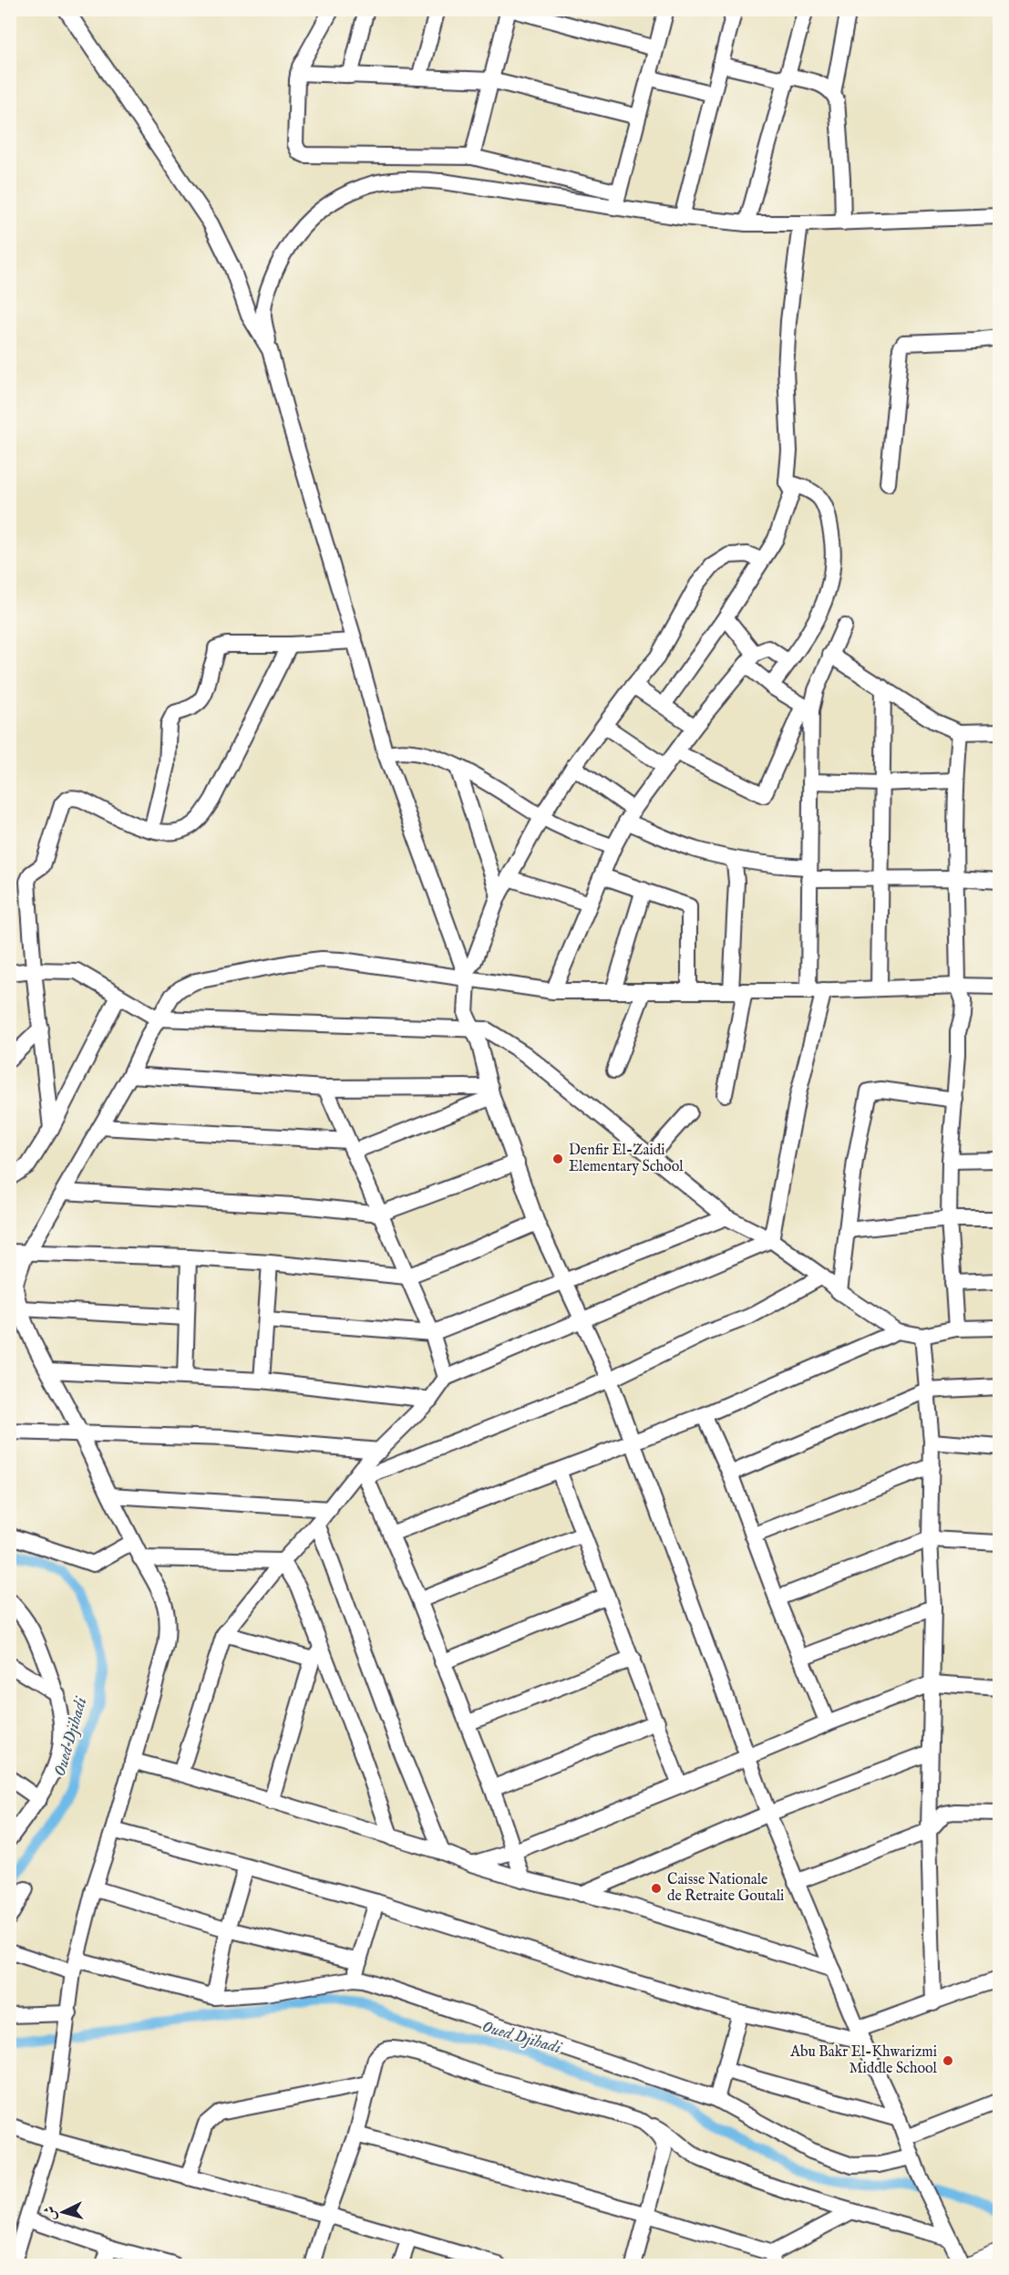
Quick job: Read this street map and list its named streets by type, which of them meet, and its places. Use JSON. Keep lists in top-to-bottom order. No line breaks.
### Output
{"water":["Oued Djihadi"],"places":["Denfir El-Zaidi Elementary School","Caisse Nationale de Retraite Goutali","Abu Bakr El-Khwarizmi Middle School"],"north":"left"}
